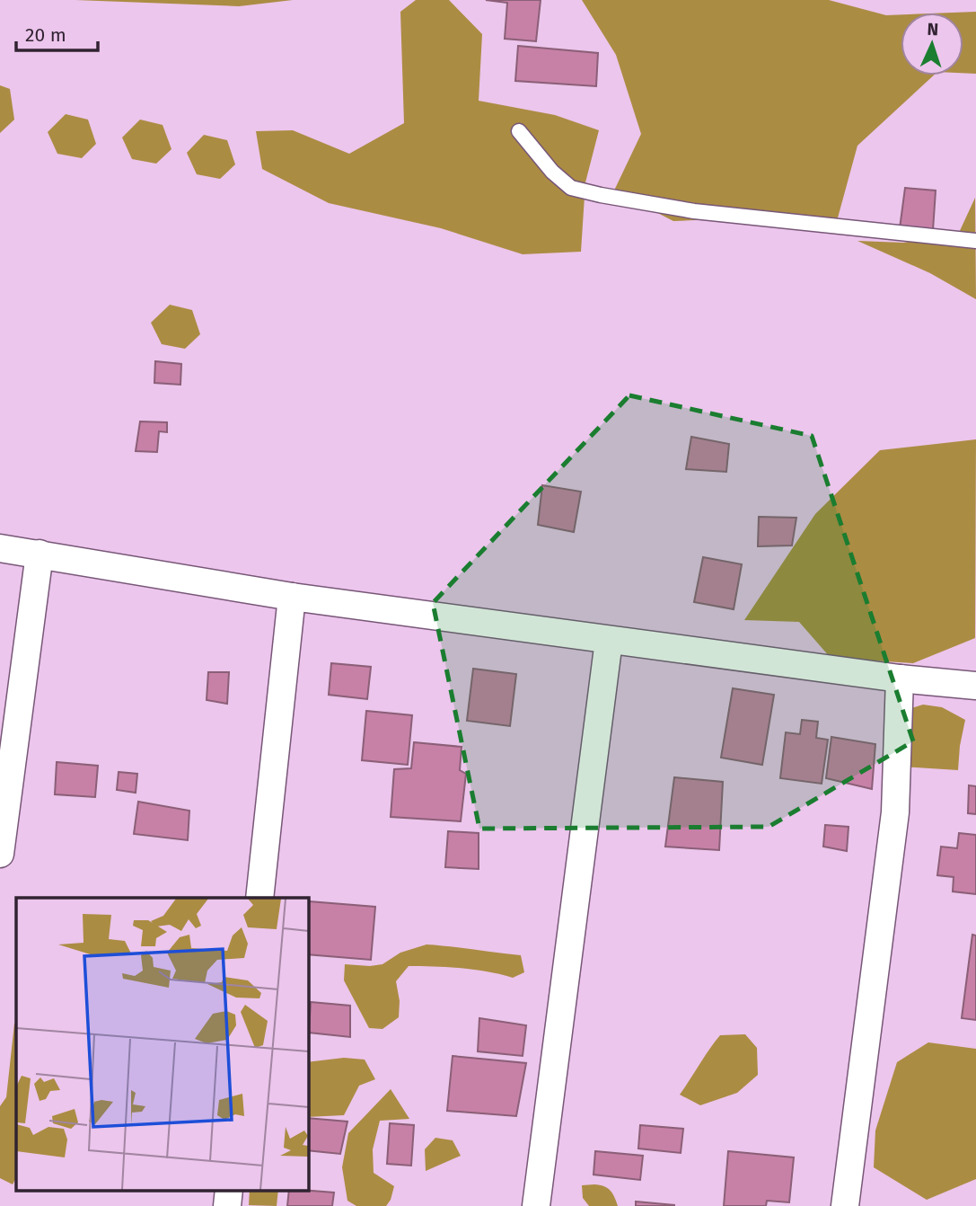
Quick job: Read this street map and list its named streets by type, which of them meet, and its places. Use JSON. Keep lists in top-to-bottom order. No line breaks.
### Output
{"scale_bar":"20 m","north":"top"}
